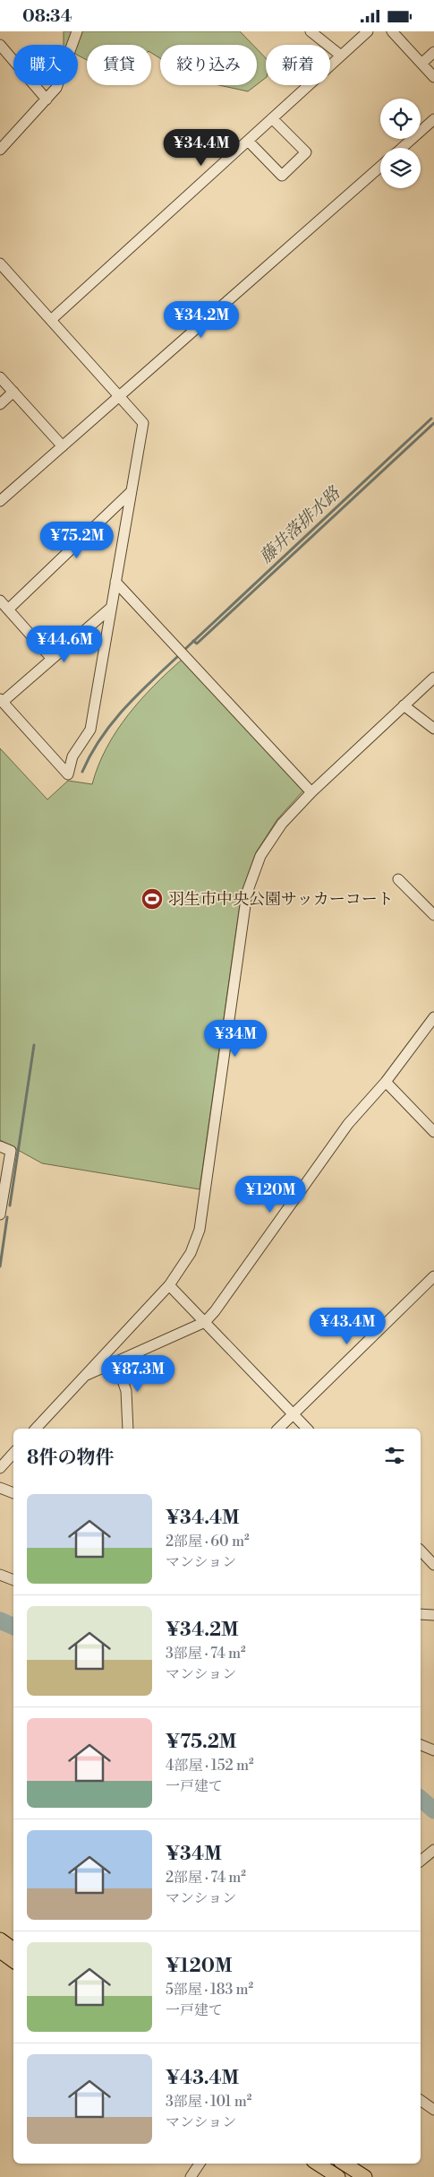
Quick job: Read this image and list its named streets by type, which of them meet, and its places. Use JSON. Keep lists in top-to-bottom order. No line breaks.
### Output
{"water":["藤井落排水路"],"places":{"sports":["羽生市中央公園サッカーコート"]},"page":{"status":"08:34","chip":["購入","賃貸","絞り込み","新着"],"price":["¥34.4M","¥34.2M","¥75.2M","¥44.6M","¥34M","¥120M","¥43.4M","¥87.3M"],"heading":"8件の物件","list":[{"name":"¥34.4M","note":"2部屋 · 60 m² · マンション"},{"name":"¥34.2M","note":"3部屋 · 74 m² · マンション"},{"name":"¥75.2M","note":"4部屋 · 152 m² · 一戸建て"},{"name":"¥34M","note":"2部屋 · 74 m² · マンション"},{"name":"¥120M","note":"5部屋 · 183 m² · 一戸建て"},{"name":"¥43.4M","note":"3部屋 · 101 m² · マンション"}]}}
